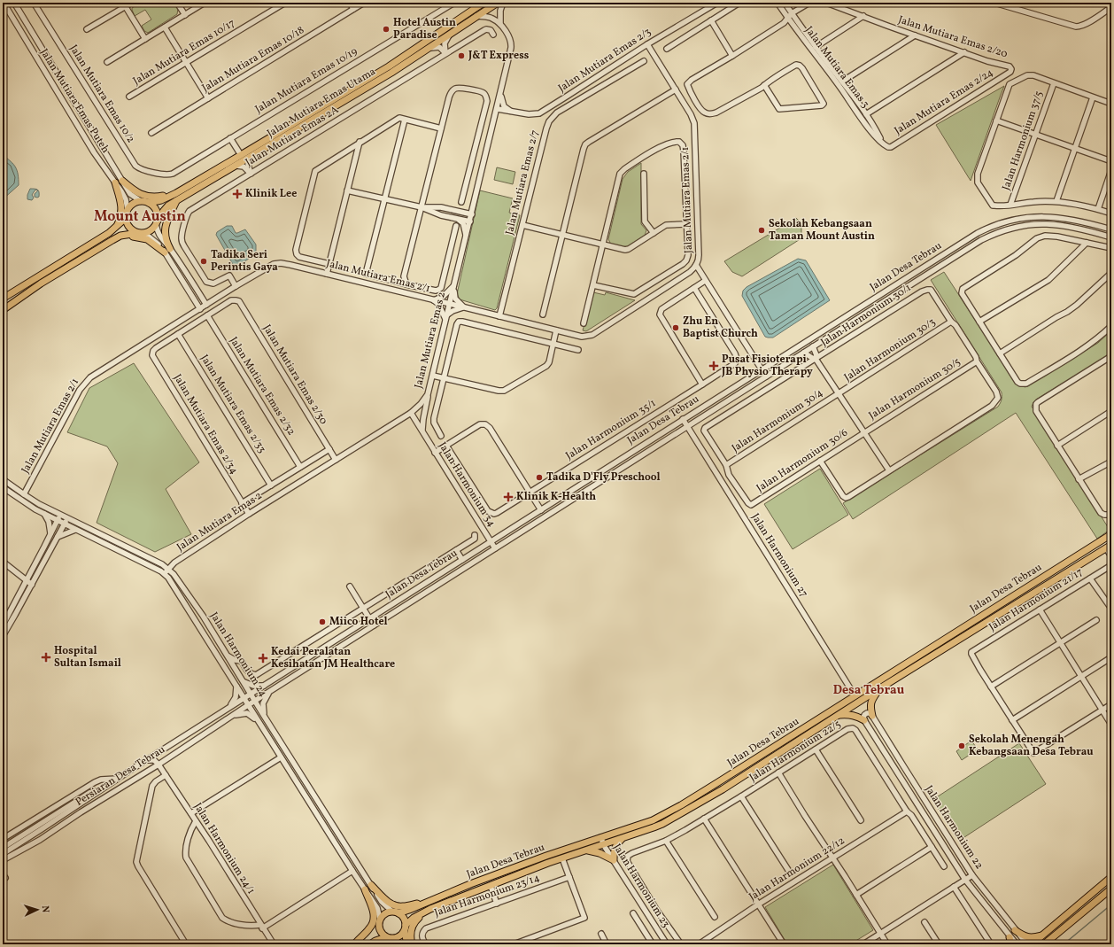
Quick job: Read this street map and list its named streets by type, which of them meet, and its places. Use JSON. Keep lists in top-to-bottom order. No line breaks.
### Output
{"streets":{"main road":["Jalan Mutiara Emas Utama","Jalan Desa Tebrau"],"street":["Jalan Mutiara Emas 2/20","Jalan Mutiara Emas 10/17","Jalan Mutiara Emas 10/18","Jalan Mutiara Emas 2/3","Jalan Mutiara Emas 3","Jalan Mutiara Emas 10/19","Jalan Mutiara Emas 10/2","Jalan Mutiara Emas Puteh","Jalan Mutiara Emas 2/24","Jalan Mutiara Emas 2A","Jalan Harmonium 37/5","Jalan Mutiara Emas 2/7","Jalan Mutiara Emas 2/1","Jalan Harmonium 30/1","Jalan Mutiara Emas 2","Jalan Harmonium 30/3","Jalan Mutiara Emas 2/30","Jalan Mutiara Emas 2/32","Jalan Harmonium 30/5","Jalan Mutiara Emas 2/33","Jalan Harmonium 30/4","Jalan Mutiara Emas 2/34","Jalan Harmonium 35/1","Jalan Harmonium 30/6","Jalan Harmonium 34","Jalan Harmonium 27","Jalan Harmonium 21/17","Jalan Harmonium 24","Jalan Harmonium 22/5","Persiaran Desa Tebrau","Jalan Harmonium 22","Jalan Harmonium 24/1","Jalan Harmonium 22/12","Jalan Harmonium 23","Jalan Harmonium 23/14"]},"crossings":[["Jalan Mutiara Emas 2/20","Jalan Mutiara Emas 2/24"],["Jalan Mutiara Emas 2/3","Jalan Mutiara Emas 2/1"],["Jalan Mutiara Emas 2/3","Jalan Mutiara Emas 2"],["Jalan Mutiara Emas 3","Jalan Mutiara Emas 2/24"],["Jalan Mutiara Emas 10/19","Jalan Mutiara Emas 10/2"],["Jalan Mutiara Emas Puteh","Jalan Mutiara Emas Utama"],["Jalan Mutiara Emas 2A","Jalan Mutiara Emas 2/1"],["Jalan Mutiara Emas 2/7","Jalan Mutiara Emas 2/1"],["Jalan Mutiara Emas 2/1","Jalan Mutiara Emas 2"],["Jalan Mutiara Emas 2/1","Jalan Harmonium 24"],["Jalan Desa Tebrau","Jalan Harmonium 34"],["Jalan Desa Tebrau","Jalan Harmonium 27"],["Jalan Desa Tebrau","Jalan Harmonium 24"],["Jalan Desa Tebrau","Persiaran Desa Tebrau"],["Jalan Desa Tebrau","Jalan Harmonium 23"],["Jalan Harmonium 30/1","Jalan Harmonium 30/3"],["Jalan Harmonium 30/1","Jalan Harmonium 30/4"],["Jalan Harmonium 30/1","Jalan Harmonium 30/6"],["Jalan Mutiara Emas 2","Jalan Mutiara Emas 2/30"],["Jalan Mutiara Emas 2","Jalan Mutiara Emas 2/34"],["Jalan Mutiara Emas 2","Jalan Harmonium 34"],["Jalan Mutiara Emas 2","Jalan Harmonium 24"],["Jalan Harmonium 30/3","Jalan Harmonium 30/4"],["Jalan Mutiara Emas 2/30","Jalan Mutiara Emas 2/32"],["Jalan Harmonium 30/5","Jalan Harmonium 30/6"],["Jalan Mutiara Emas 2/33","Jalan Mutiara Emas 2/34"],["Jalan Harmonium 30/4","Jalan Harmonium 30/6"],["Jalan Harmonium 24","Persiaran Desa Tebrau"],["Jalan Harmonium 22/5","Jalan Harmonium 22/12"],["Persiaran Desa Tebrau","Jalan Harmonium 24/1"]],"districts":["Mount Austin","Desa Tebrau"],"places":{"other":["Hotel Austin Paradise","J&T Express","Sekolah Kebangsaan Taman Mount Austin","Tadika Seri Perintis Gaya","Zhu En Baptist Church","Tadika D'Fly Preschool","Miico Hotel","Sekolah Menengah Kebangsaan Desa Tebrau"],"health":["Klinik Lee","Pusat Fisioterapi JB Physio Therapy","Klinik K-Health","Hospital Sultan Ismail","Kedai Peralatan Kesihatan JM Healthcare"]},"north":"right"}
